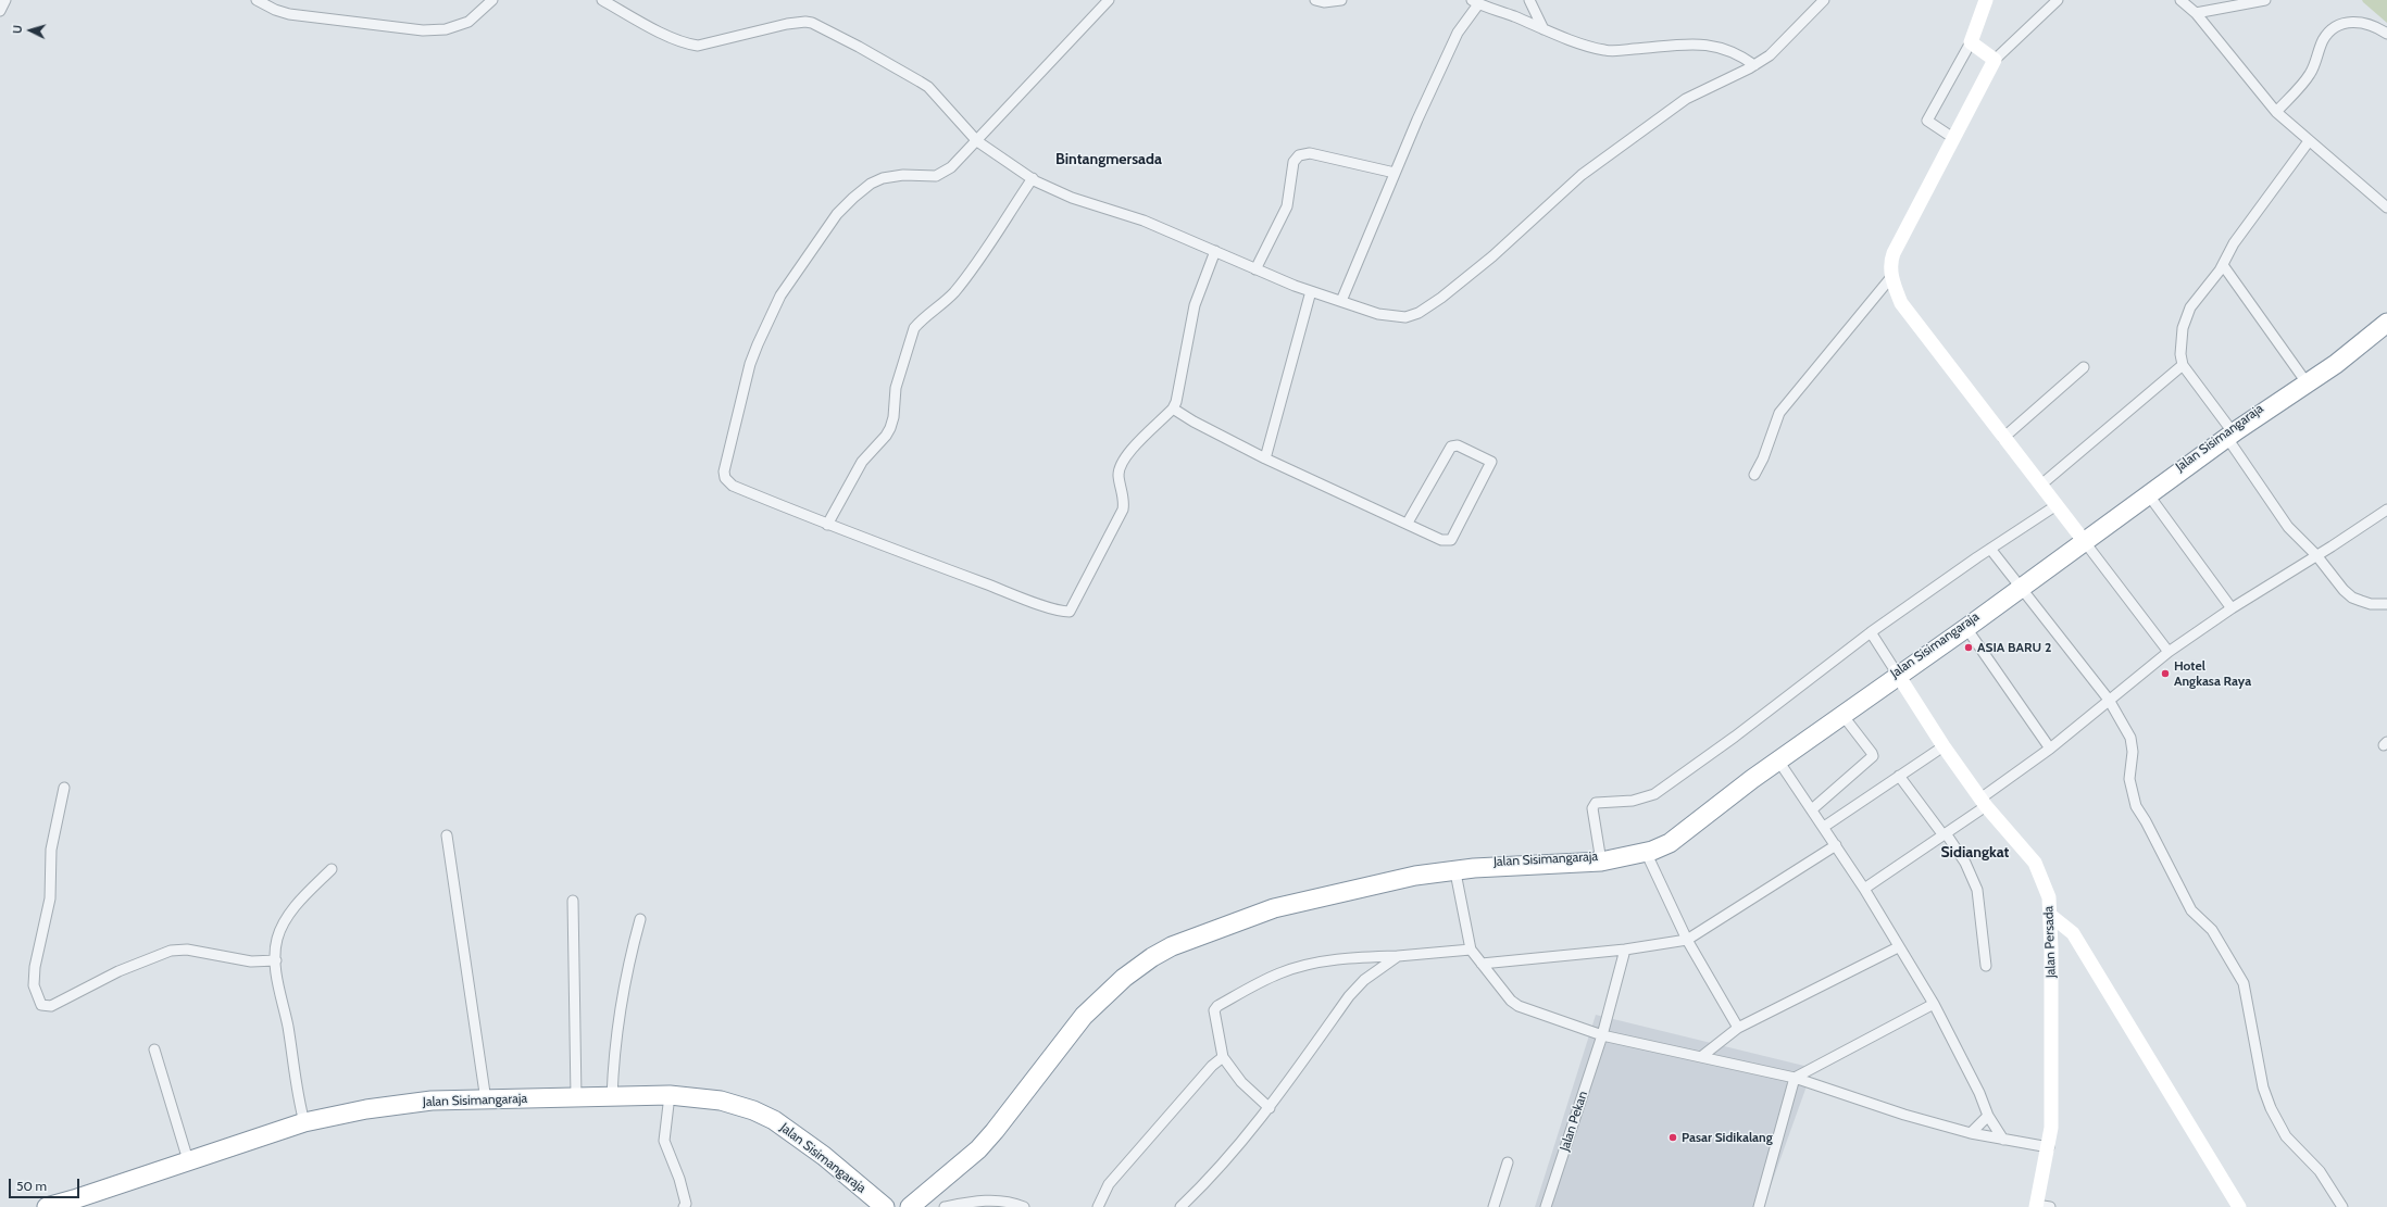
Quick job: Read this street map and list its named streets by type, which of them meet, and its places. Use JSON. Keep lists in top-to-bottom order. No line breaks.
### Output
{"streets":{"highway":["Jalan Sisimangaraja"],"street":["Jalan Persada","Jalan Pekan"]},"crossings":[["Jalan Sisimangaraja","Jalan Persada"]],"districts":["Bintangmersada","Sidiangkat"],"places":["ASIA BARU 2","Hotel Angkasa Raya","Pasar Sidikalang"],"scale_bar":"50 m","north":"left"}
